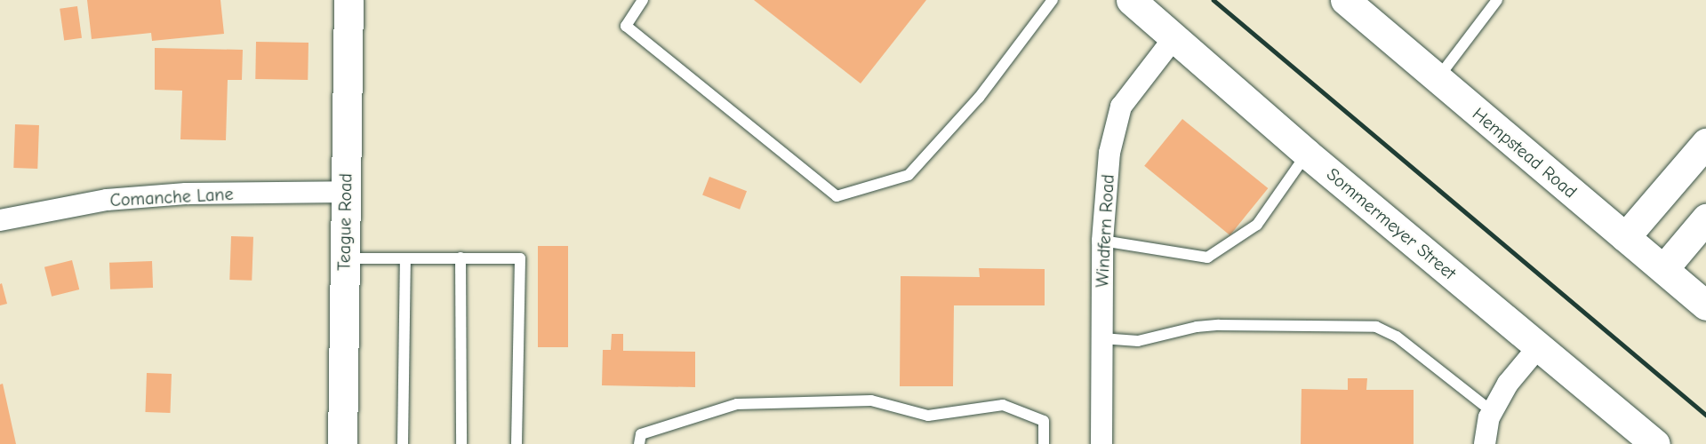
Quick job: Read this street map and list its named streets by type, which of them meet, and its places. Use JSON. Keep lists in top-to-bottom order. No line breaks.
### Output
{"streets":{"street":["Hempstead Road","Comanche Lane","Teague Road","Sommermeyer Street","Windfern Road"]},"crossings":[["Comanche Lane","Teague Road"],["Sommermeyer Street","Windfern Road"]]}
